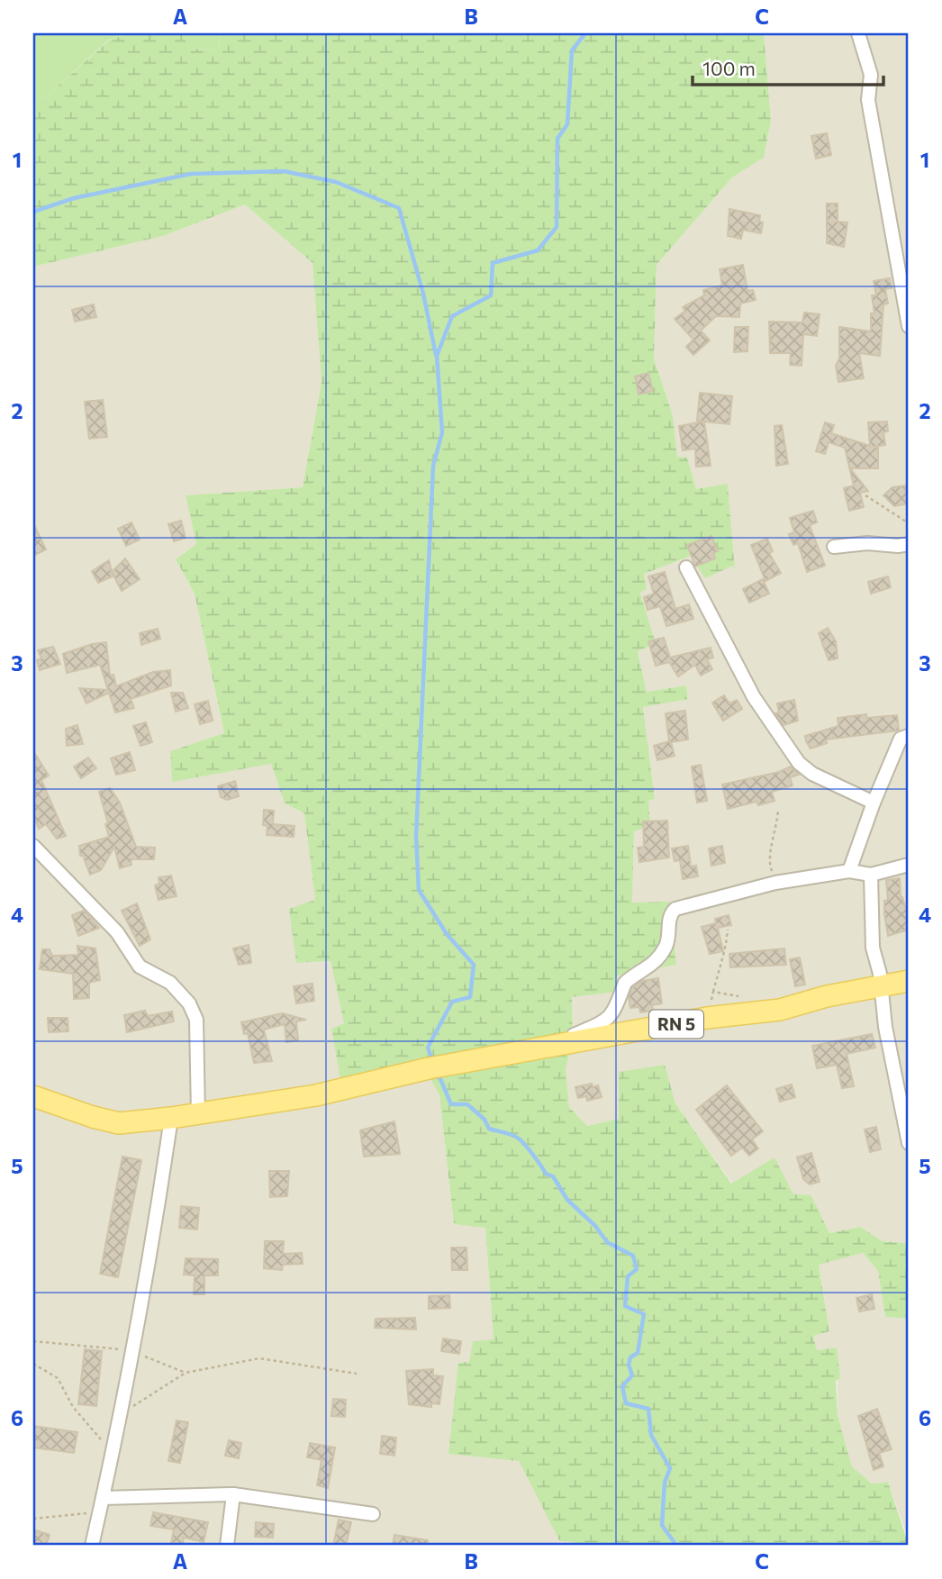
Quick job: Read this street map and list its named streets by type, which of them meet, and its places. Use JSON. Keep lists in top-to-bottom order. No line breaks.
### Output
{"streets":{"main road":["RN 5"]},"scale_bar":"100 m","grid":{"columns":["A","B","C"],"rows":["1","2","3","4","5","6"]}}
